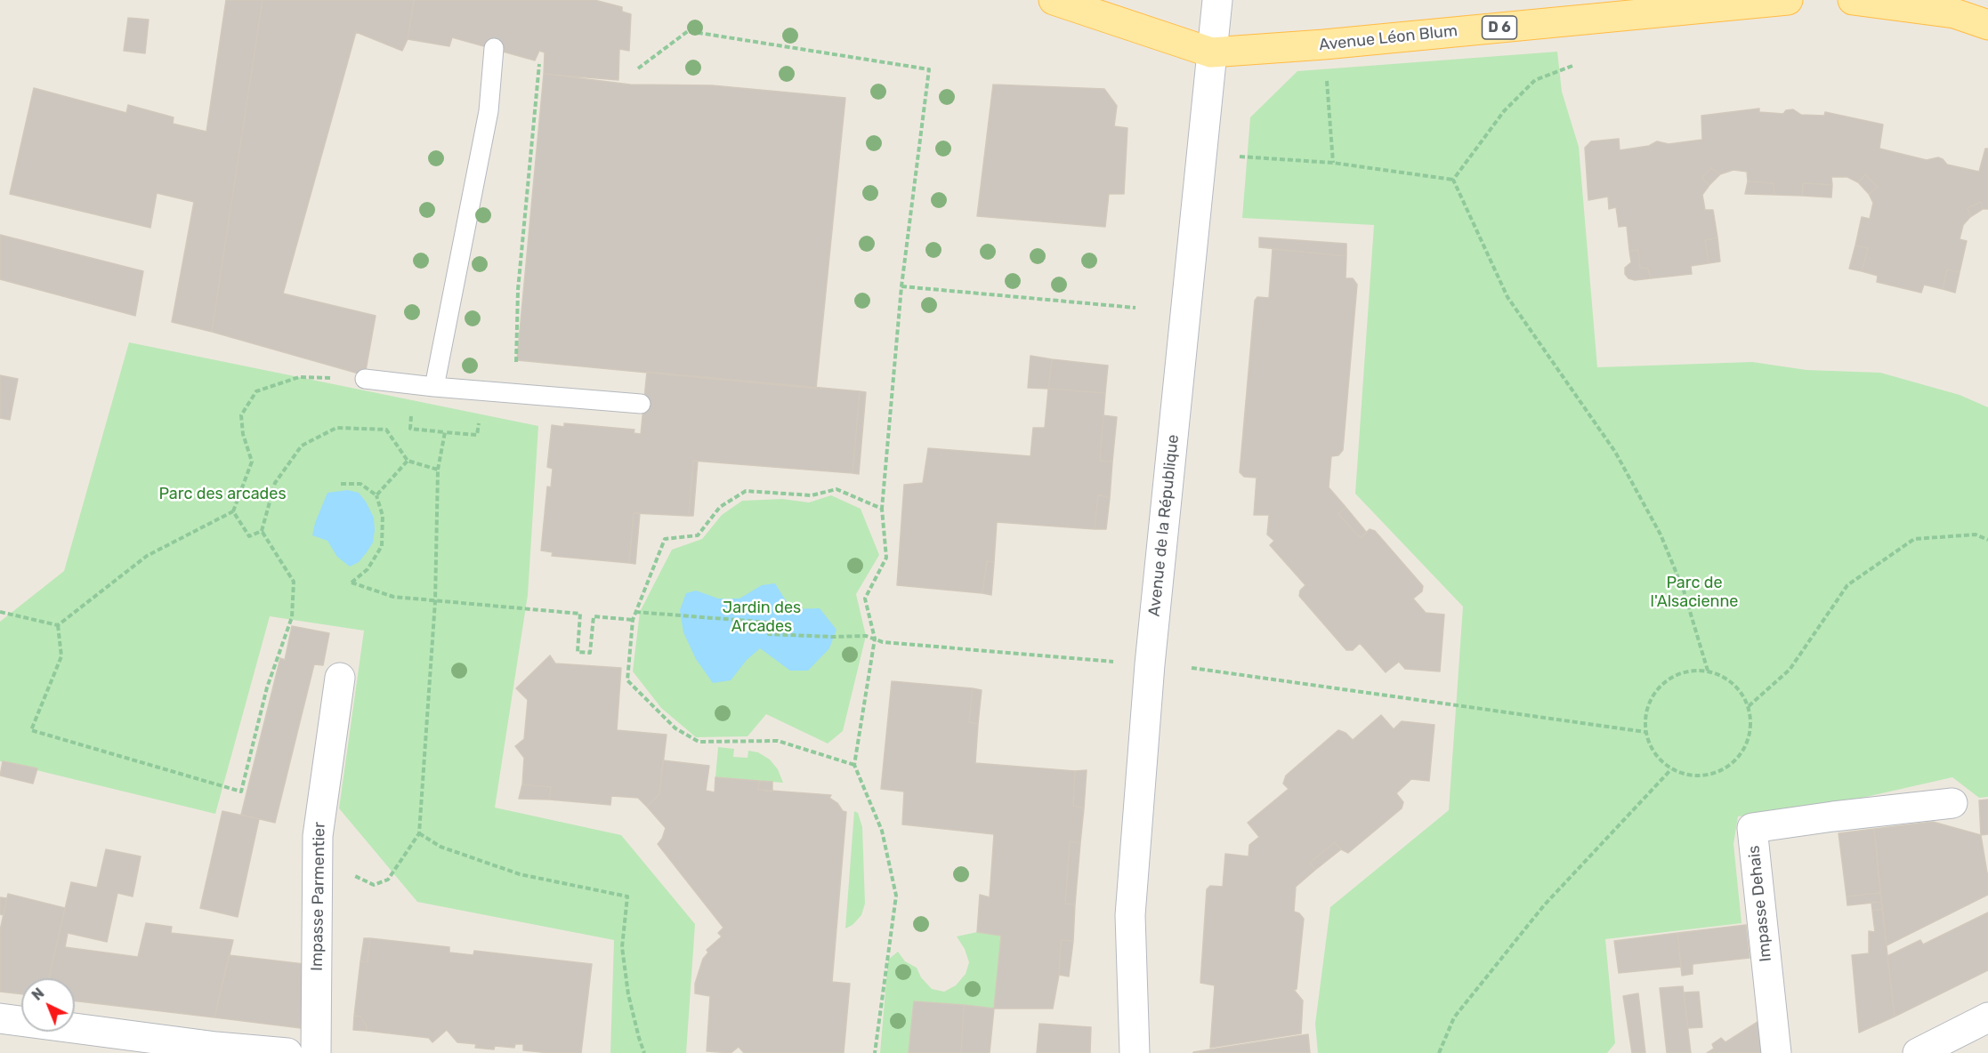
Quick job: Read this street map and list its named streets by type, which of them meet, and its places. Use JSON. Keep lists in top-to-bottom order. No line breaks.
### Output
{"streets":{"main road":["D 6","Avenue Léon Blum"],"street":["Avenue de la République","Impasse Parmentier","Impasse Dehais"]},"crossings":[["D 6","Avenue Léon Blum"],["D 6","Avenue de la République"],["Avenue Léon Blum","Avenue de la République"]],"parks":["Parc des arcades","Parc de l'Alsacienne","Jardin des Arcades"],"north":"top left"}
